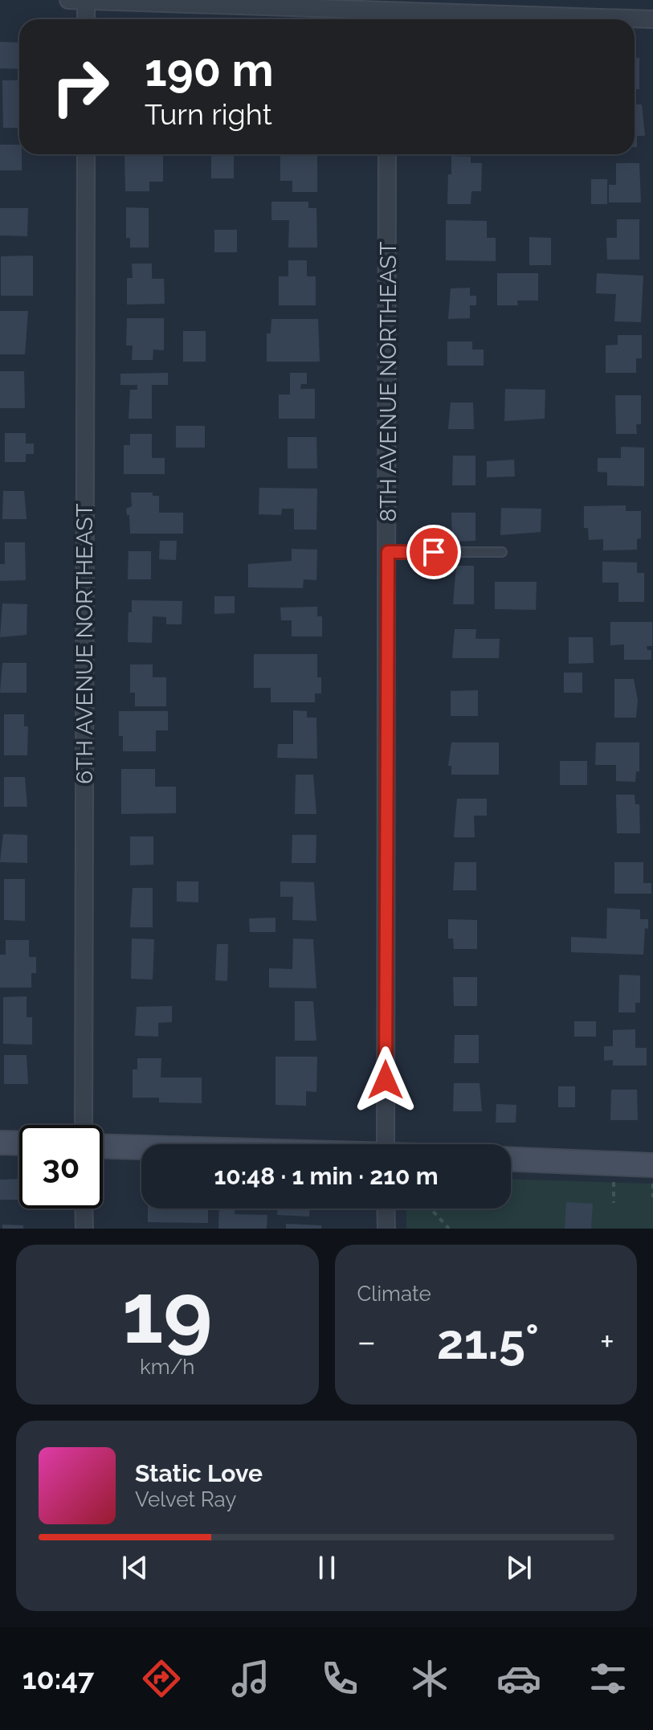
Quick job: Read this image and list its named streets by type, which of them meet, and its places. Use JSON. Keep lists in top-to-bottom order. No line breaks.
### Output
{"streets":{"street":["8TH AVENUE NORTHEAST","6TH AVENUE NORTHEAST"]},"page":{"turn":["190 m","Turn right"],"limit":"30","trip":"10:48 · 1 min · 210 m","tile":[["19","km/h"],"Climate"],"heat":["−","21.5°","+"],"song":["Static Love","Velvet Ray"],"tabs":"10:47"}}
